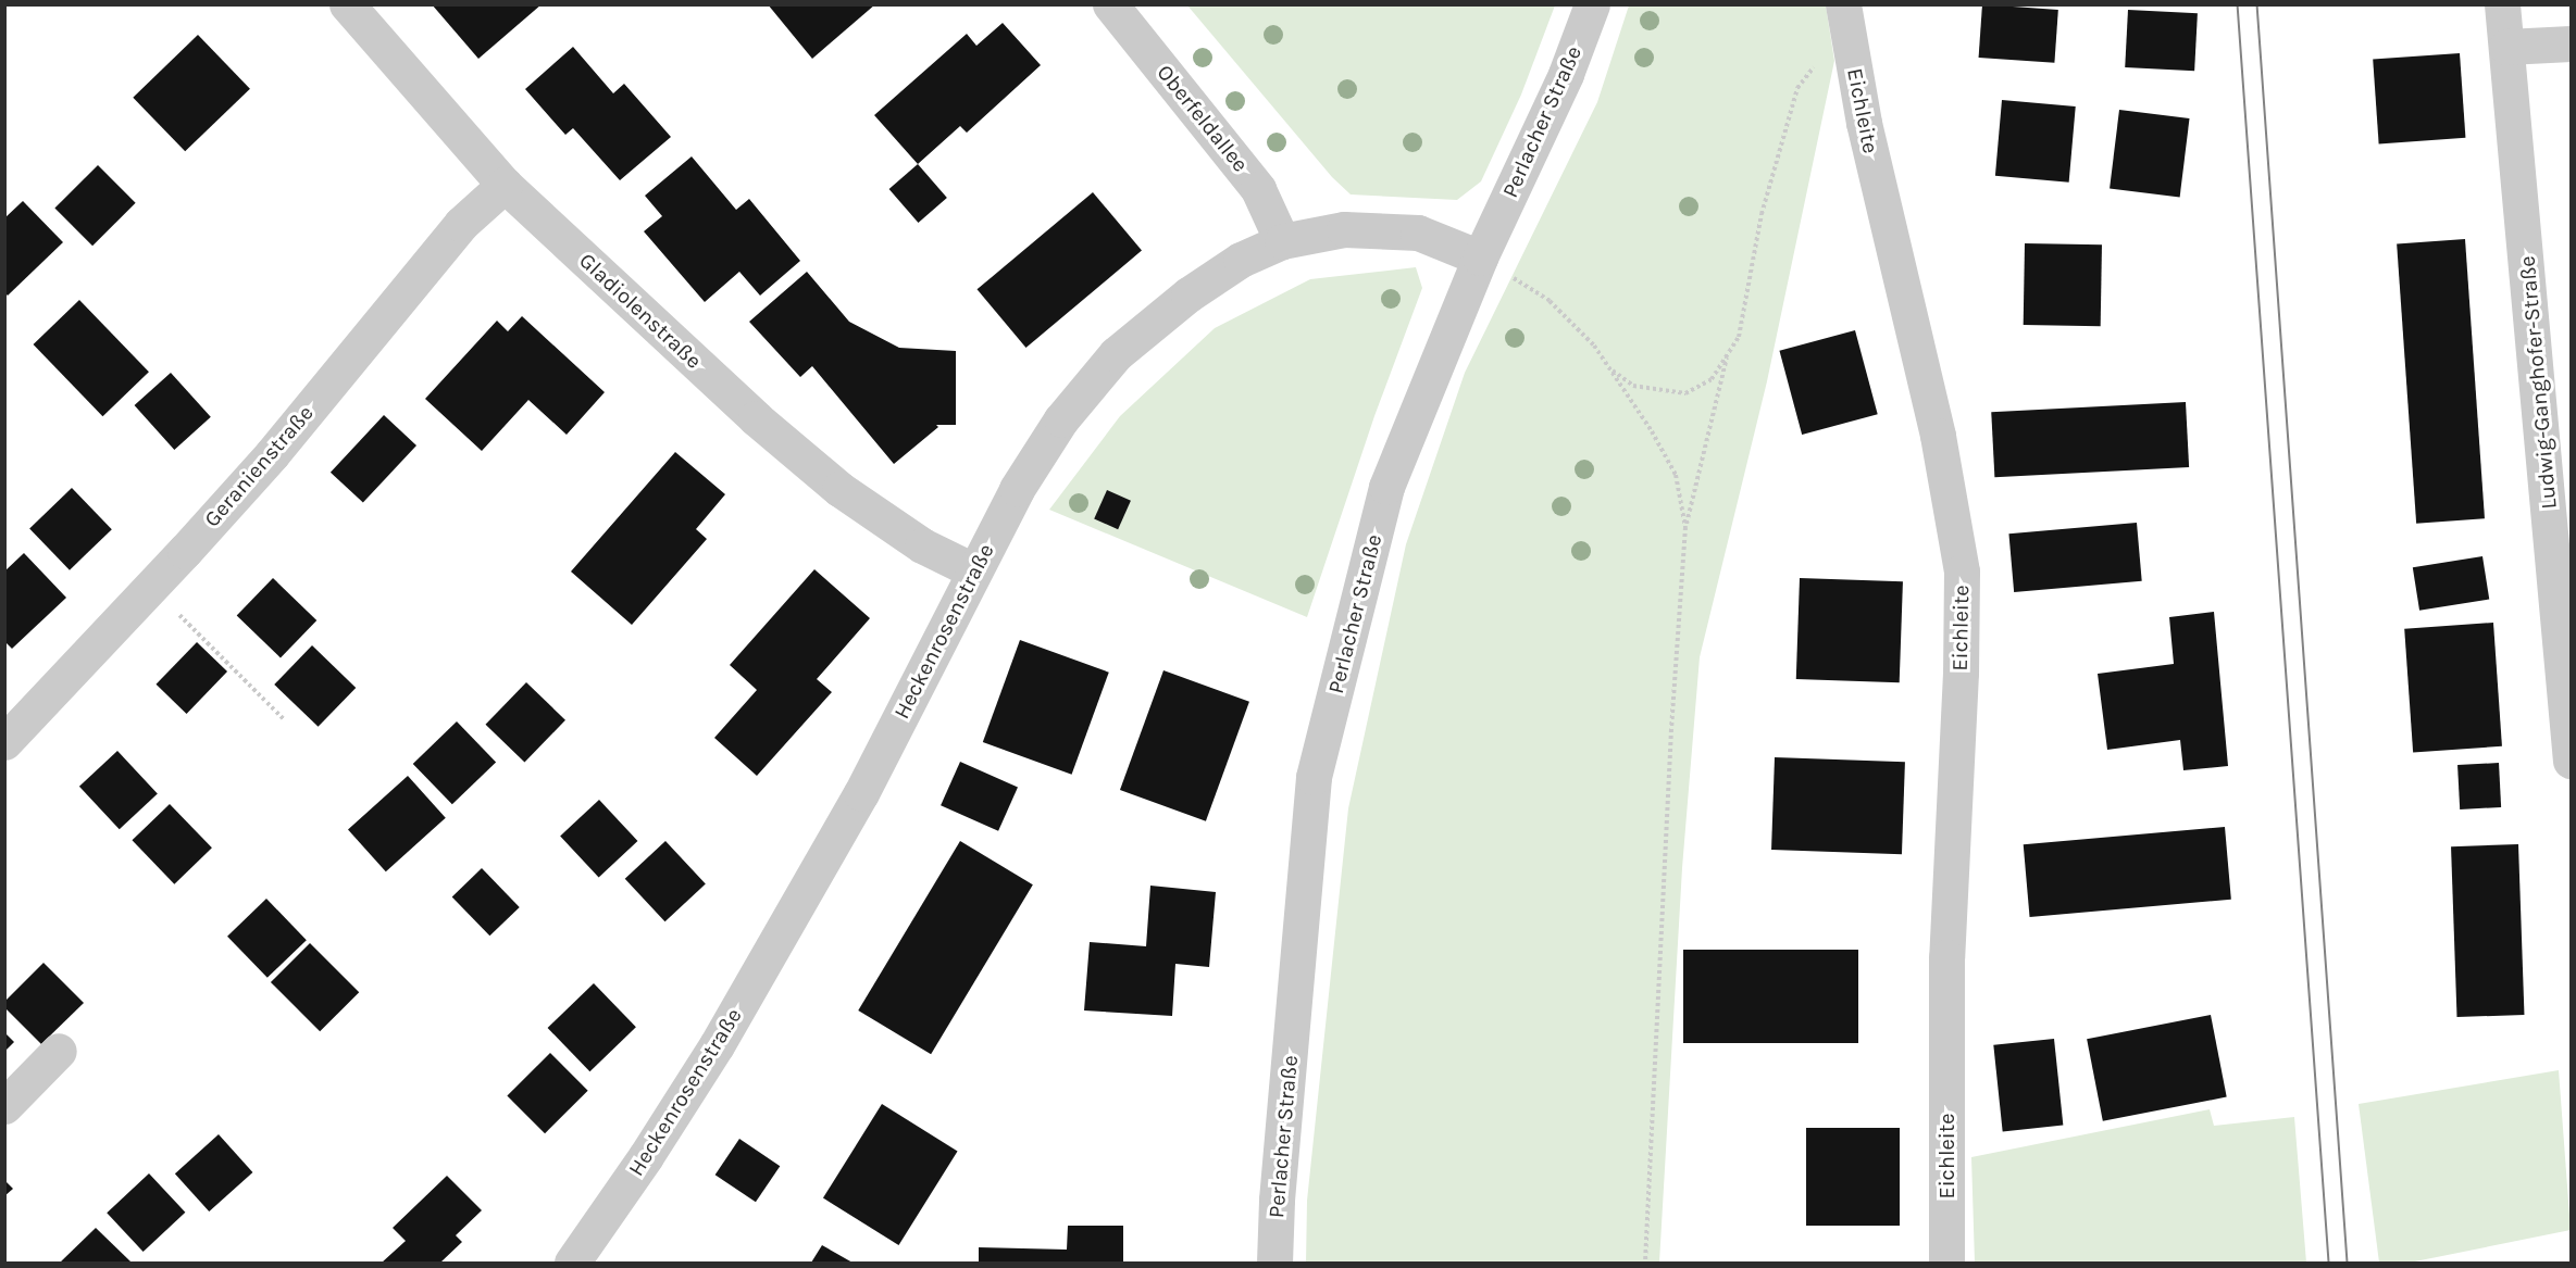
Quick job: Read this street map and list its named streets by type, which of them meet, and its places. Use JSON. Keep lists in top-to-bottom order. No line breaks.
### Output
{"streets":{"street":["Eichleite","Oberfeldallee","Perlacher Straße","Gladiolenstraße","Ludwig-Ganghofer-Straße","Geranienstraße","Heckenrosenstraße"]},"crossings":[["Oberfeldallee","Heckenrosenstraße"],["Perlacher Straße","Heckenrosenstraße"],["Gladiolenstraße","Geranienstraße"],["Gladiolenstraße","Heckenrosenstraße"]]}
